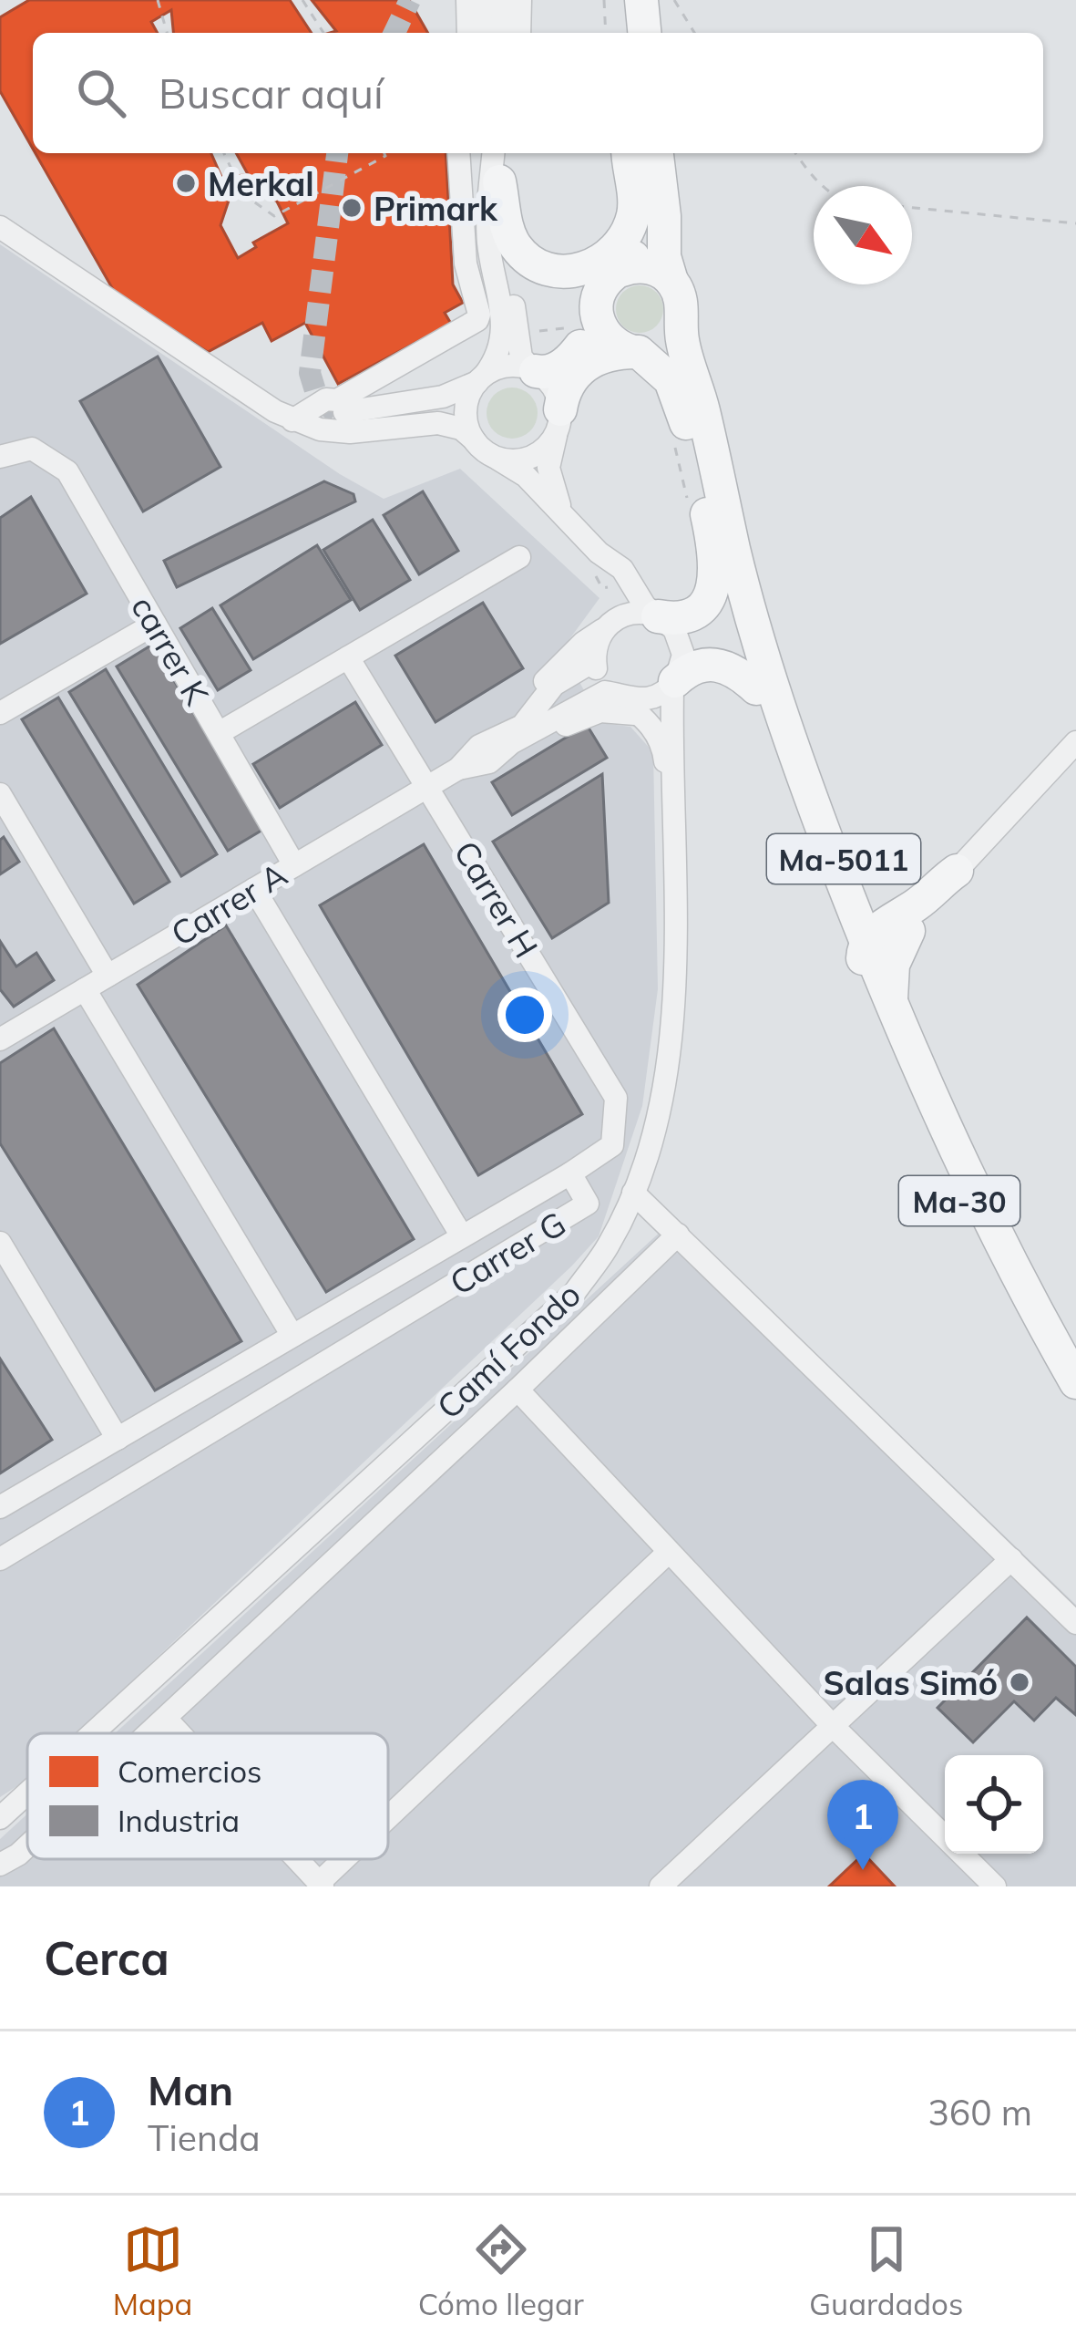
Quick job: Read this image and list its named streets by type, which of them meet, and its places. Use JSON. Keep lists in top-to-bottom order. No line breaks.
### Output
{"streets":{"highway":["Ma-5011","Ma-30"],"street":["carrer K","Carrer H","Carrer A","Carrer G","Camí Fondo"]},"crossings":[["carrer K","Carrer A"],["Ma-5011","Ma-30"],["Carrer H","Carrer A"],["Carrer H","Carrer G"]],"places":["Merkal","Primark","Salas Simó"],"legend":["Comercios","Industria"],"north":"bottom right","page":{"search":"Buscar aquí","pins":"1","heading":"Cerca","list":[{"mark":"1","name":"Man","note":"Tienda","value":"360 m"}],"nav":["Mapa","Cómo llegar","Guardados"]}}
